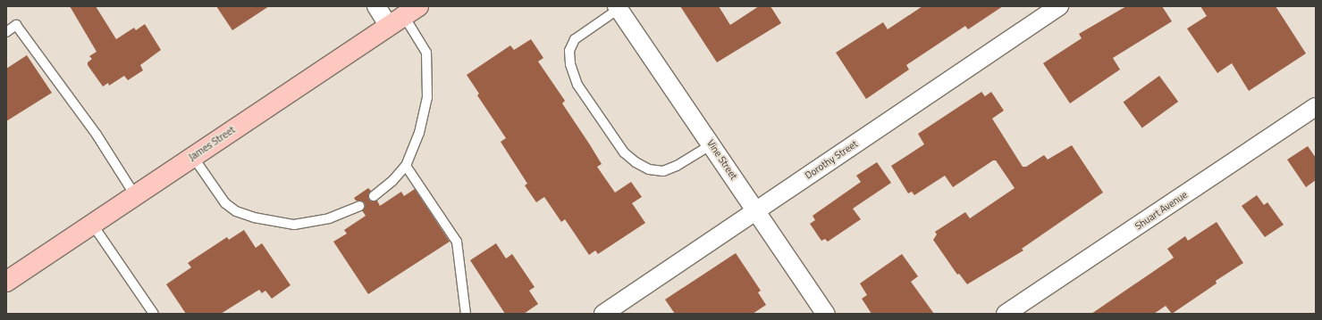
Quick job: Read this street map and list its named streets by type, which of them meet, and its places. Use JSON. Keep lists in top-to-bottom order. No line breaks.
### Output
{"streets":{"main road":["James Street"],"street":["Vine Street","Dorothy Street","Shuart Avenue"]},"crossings":[["Vine Street","Dorothy Street"]]}
